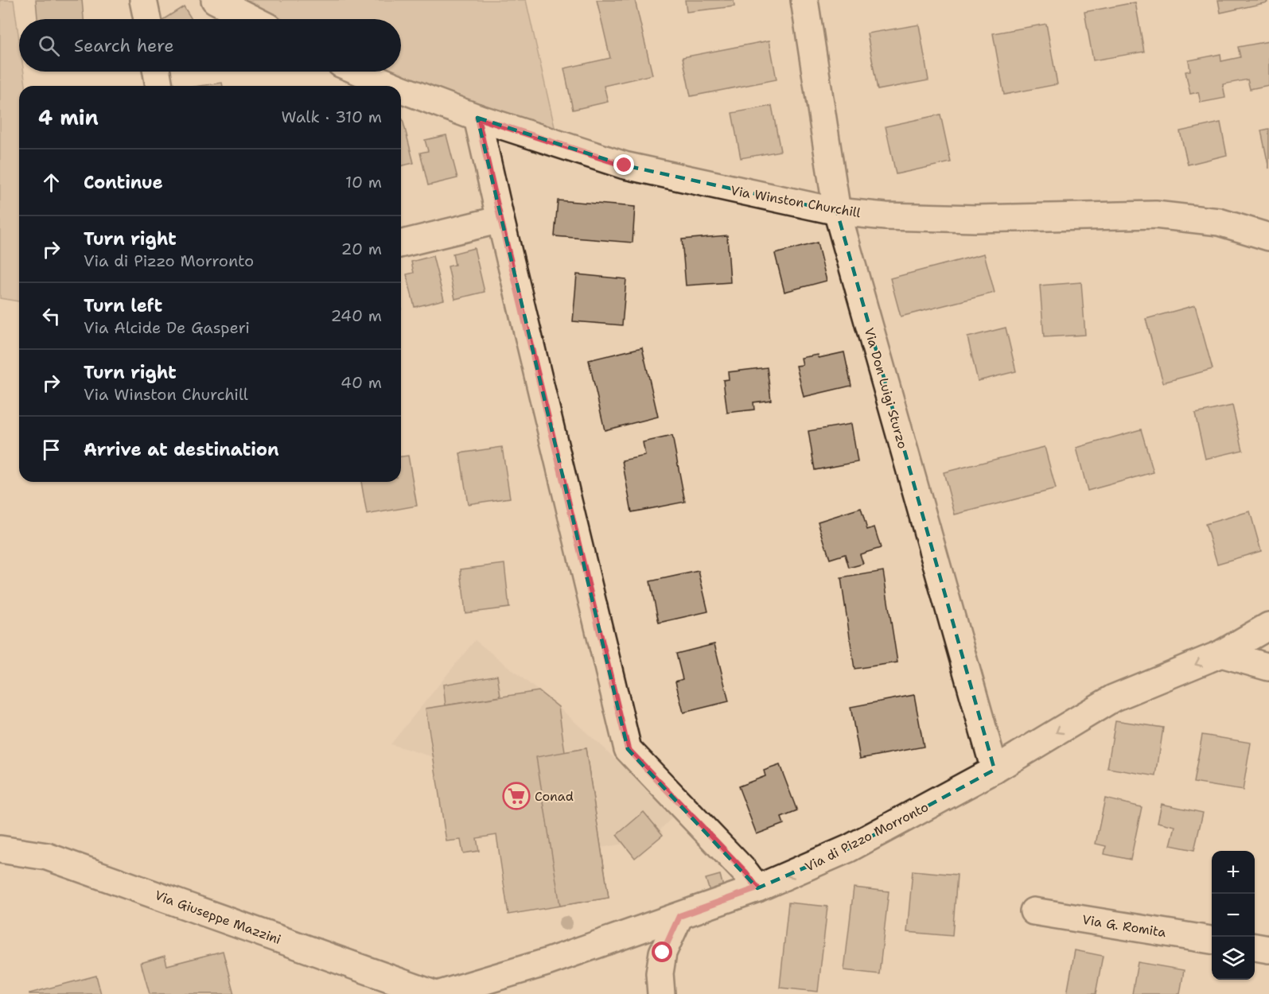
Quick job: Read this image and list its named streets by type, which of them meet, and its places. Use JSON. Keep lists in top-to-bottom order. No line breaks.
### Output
{"streets":{"street":["Via Winston Churchill","Via Don Luigi Sturzo","Via di Pizzo Morronto","Via Giuseppe Mazzini","Via G. Romita"]},"crossings":[["Via Winston Churchill","Via Don Luigi Sturzo"],["Via Don Luigi Sturzo","Via di Pizzo Morronto"]],"one_way":["Via di Pizzo Morronto"],"places":{"supermarket":["Conad"]},"page":{"search":"Search here","heading":["4 min","Walk · 310 m"],"list":[["Continue","10 m"],["Turn right","Via di Pizzo Morronto","20 m"],["Turn left","Via Alcide De Gasperi","240 m"],["Turn right","Via Winston Churchill","40 m"],"Arrive at destination"],"map_buttons":["+","−"]}}
